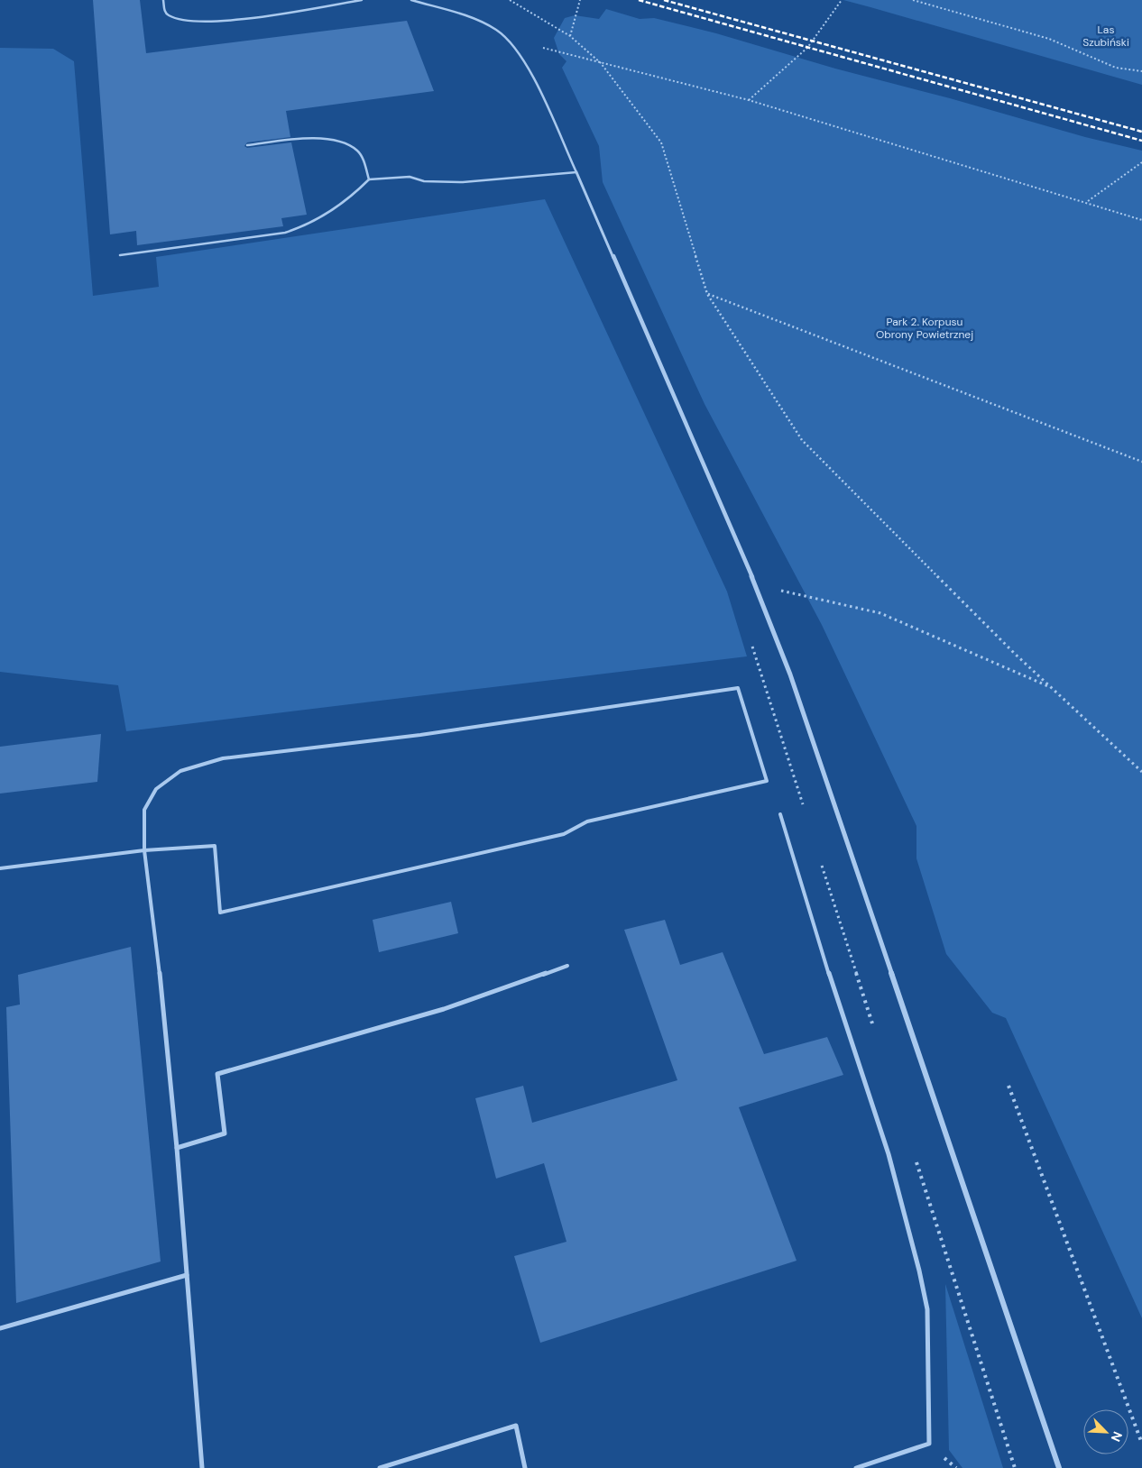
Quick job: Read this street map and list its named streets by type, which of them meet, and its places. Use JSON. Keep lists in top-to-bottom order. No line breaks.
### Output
{"parks":["Las Szubiński","Park 2. Korpusu Obrony Powietrznej"],"north":"bottom right"}
